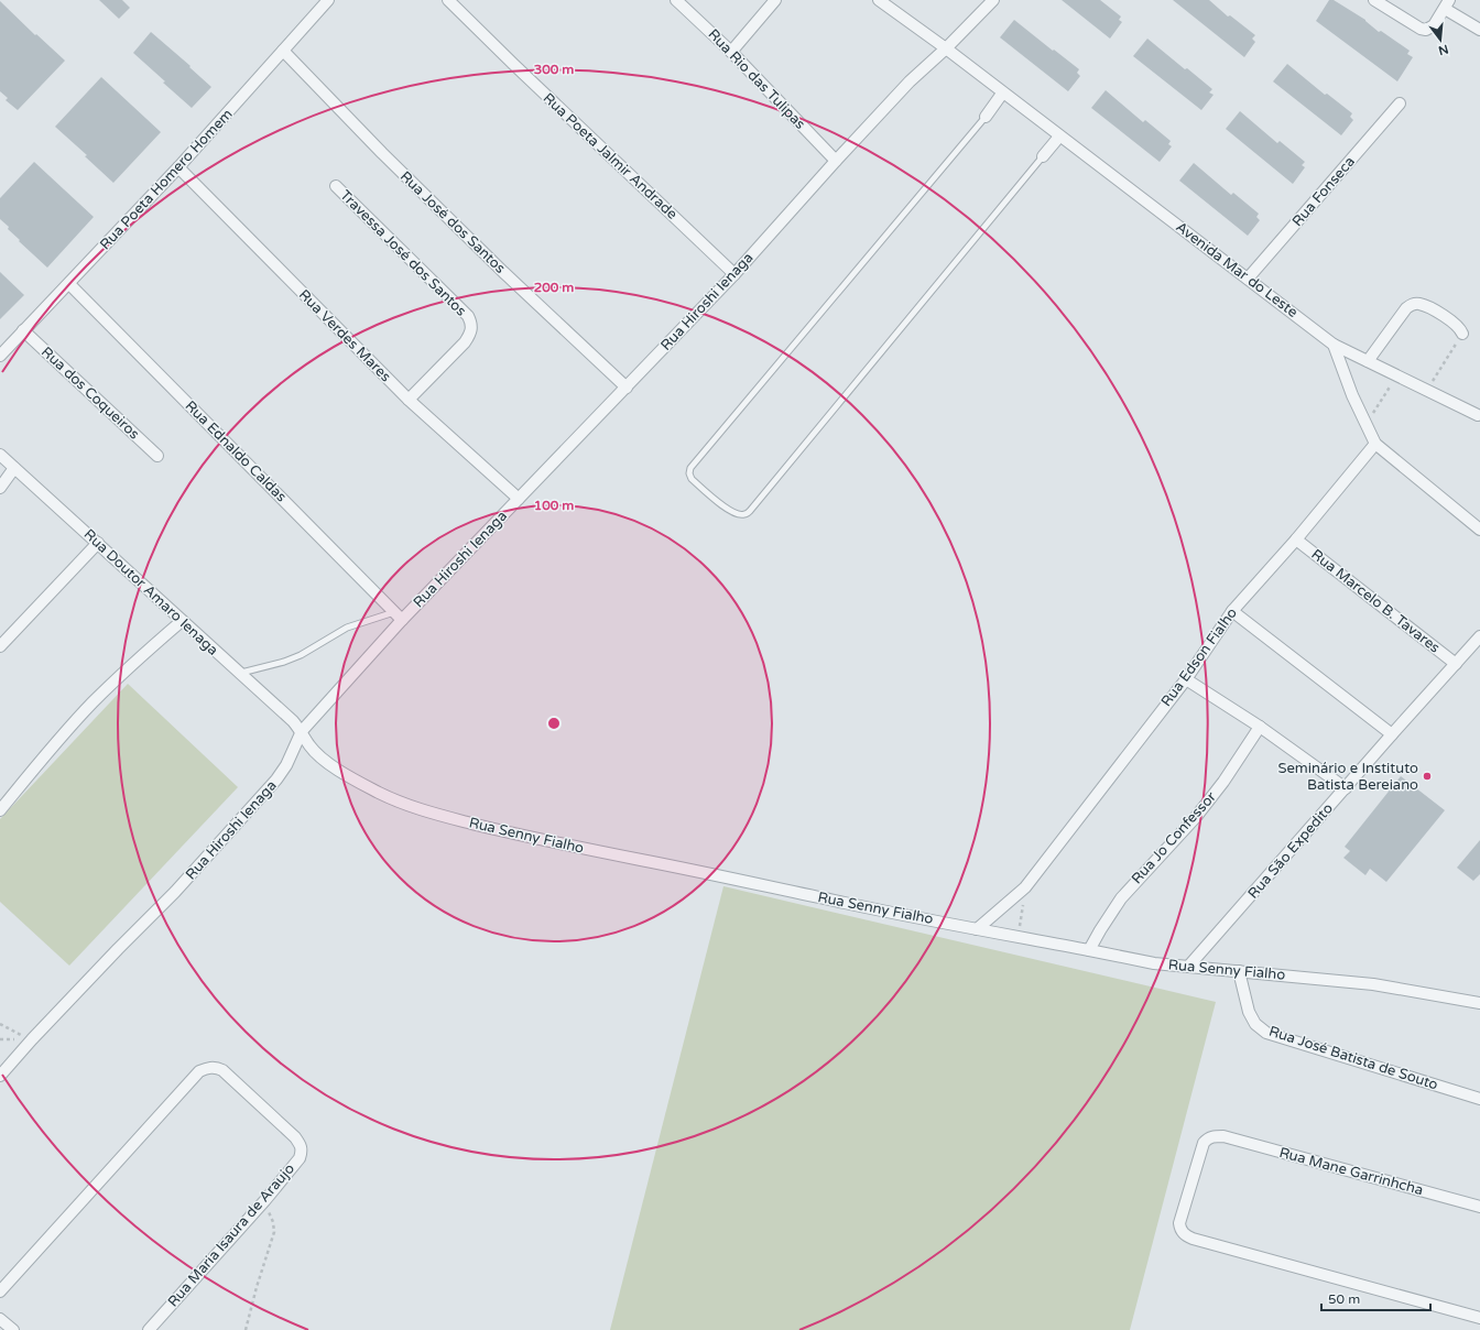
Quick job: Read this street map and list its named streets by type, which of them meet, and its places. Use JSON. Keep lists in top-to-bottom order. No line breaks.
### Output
{"streets":{"street":["Rua Rio das Tulipas","Rua Poeta Jalmir Andrade","Rua Poeta Homero Homem","Rua Fonseca","Rua José dos Santos","Travessa José dos Santos","Avenida Mar do Leste","Rua Hiroshi Ienaga","Rua Verdes Mares","Rua dos Coqueiros","Rua Ednaldo Caldas","Rua Doutor Amaro Ienaga","Rua Marcelo B. Tavares","Rua Edson Fialho","Rua Senny Fialho","Rua Jo Confessor","Rua São Expedito","Rua José Batista de Souto","Rua Mane Garrinhcha","Rua Maria Isaura de Araujo"]},"crossings":[["Rua Rio das Tulipas","Rua Hiroshi Ienaga"],["Rua Poeta Jalmir Andrade","Rua Hiroshi Ienaga"],["Rua Poeta Homero Homem","Rua José dos Santos"],["Rua Poeta Homero Homem","Rua Verdes Mares"],["Rua Poeta Homero Homem","Rua dos Coqueiros"],["Rua Poeta Homero Homem","Rua Ednaldo Caldas"],["Rua Fonseca","Avenida Mar do Leste"],["Rua José dos Santos","Rua Hiroshi Ienaga"],["Travessa José dos Santos","Rua Verdes Mares"],["Avenida Mar do Leste","Rua Hiroshi Ienaga"],["Rua Hiroshi Ienaga","Rua Verdes Mares"],["Rua Hiroshi Ienaga","Rua Ednaldo Caldas"],["Rua Hiroshi Ienaga","Rua Doutor Amaro Ienaga"],["Rua Hiroshi Ienaga","Rua Senny Fialho"],["Rua Doutor Amaro Ienaga","Rua Senny Fialho"],["Rua Marcelo B. Tavares","Rua Edson Fialho"],["Rua Marcelo B. Tavares","Rua São Expedito"],["Rua Edson Fialho","Rua Senny Fialho"],["Rua Senny Fialho","Rua Jo Confessor"],["Rua Senny Fialho","Rua São Expedito"],["Rua Senny Fialho","Rua José Batista de Souto"]],"places":["Seminário e Instituto Batista Bereiano"],"scale_bar":"50 m","north":"bottom","rings":["300 m","200 m","100 m"]}
